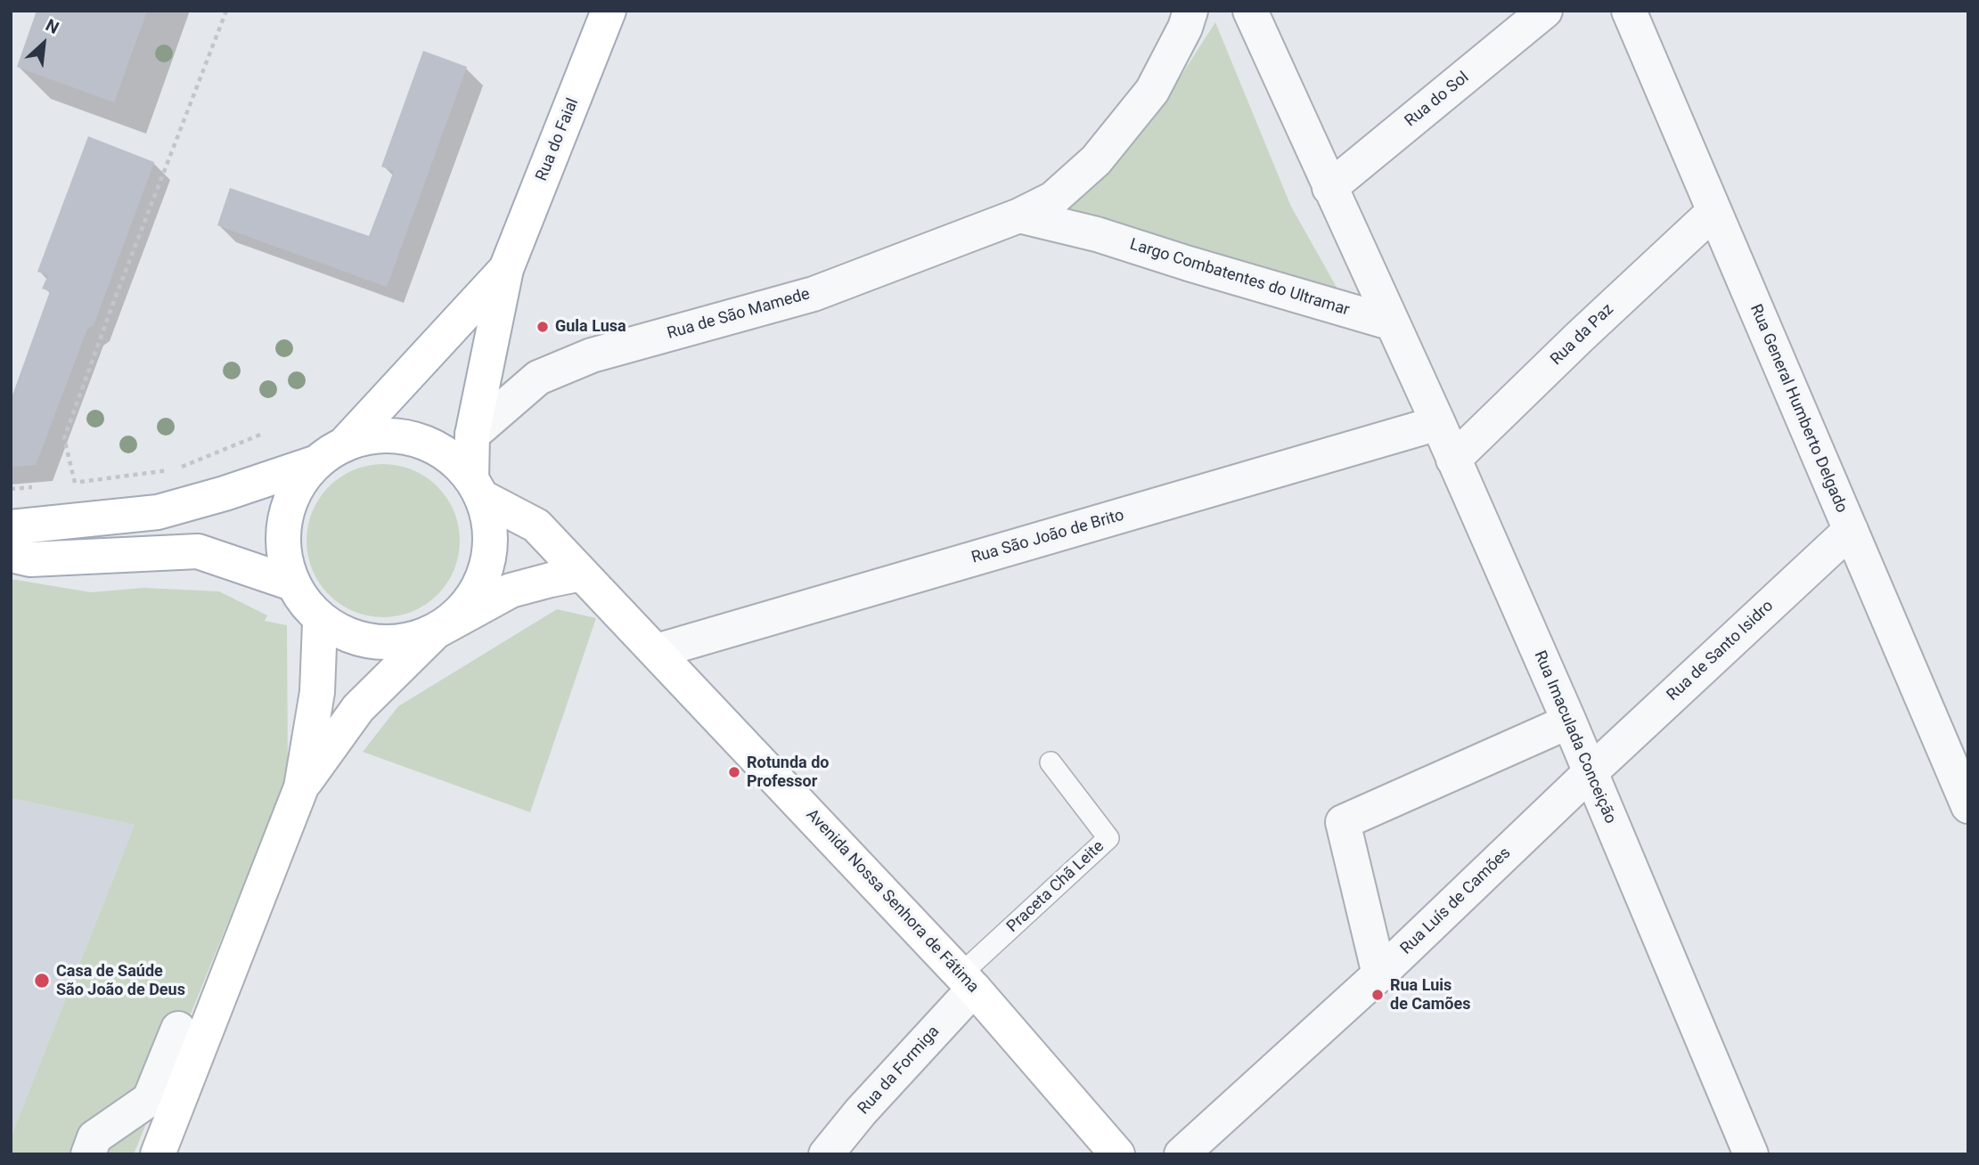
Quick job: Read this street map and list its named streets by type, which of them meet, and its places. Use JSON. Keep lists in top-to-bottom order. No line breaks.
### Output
{"streets":{"main road":["Rua do Faial","Avenida Nossa Senhora de Fátima"],"street":["Rua do Sol","Largo Combatentes do Ultramar","Rua de São Mamede","Rua da Paz","Rua General Humberto Delgado","Rua São João de Brito","Rua de Santo Isidro","Rua Imaculada Conceição","Rua Luís de Camões","Rua da Formiga"],"lane":["Praceta Chã Leite"]},"crossings":[["Largo Combatentes do Ultramar","Rua de São Mamede"],["Largo Combatentes do Ultramar","Rua Imaculada Conceição"],["Rua da Paz","Rua General Humberto Delgado"],["Rua da Paz","Rua Imaculada Conceição"],["Rua General Humberto Delgado","Rua de Santo Isidro"],["Rua São João de Brito","Rua Imaculada Conceição"],["Rua São João de Brito","Avenida Nossa Senhora de Fátima"],["Rua de Santo Isidro","Rua Imaculada Conceição"],["Rua de Santo Isidro","Rua Luís de Camões"],["Rua Imaculada Conceição","Rua Luís de Camões"],["Praceta Chã Leite","Avenida Nossa Senhora de Fátima"],["Praceta Chã Leite","Rua da Formiga"],["Avenida Nossa Senhora de Fátima","Rua da Formiga"]],"places":["Gula Lusa","Rotunda do Professor","Casa de Saúde São João de Deus","Rua Luis de Camões"],"north":"top right"}
